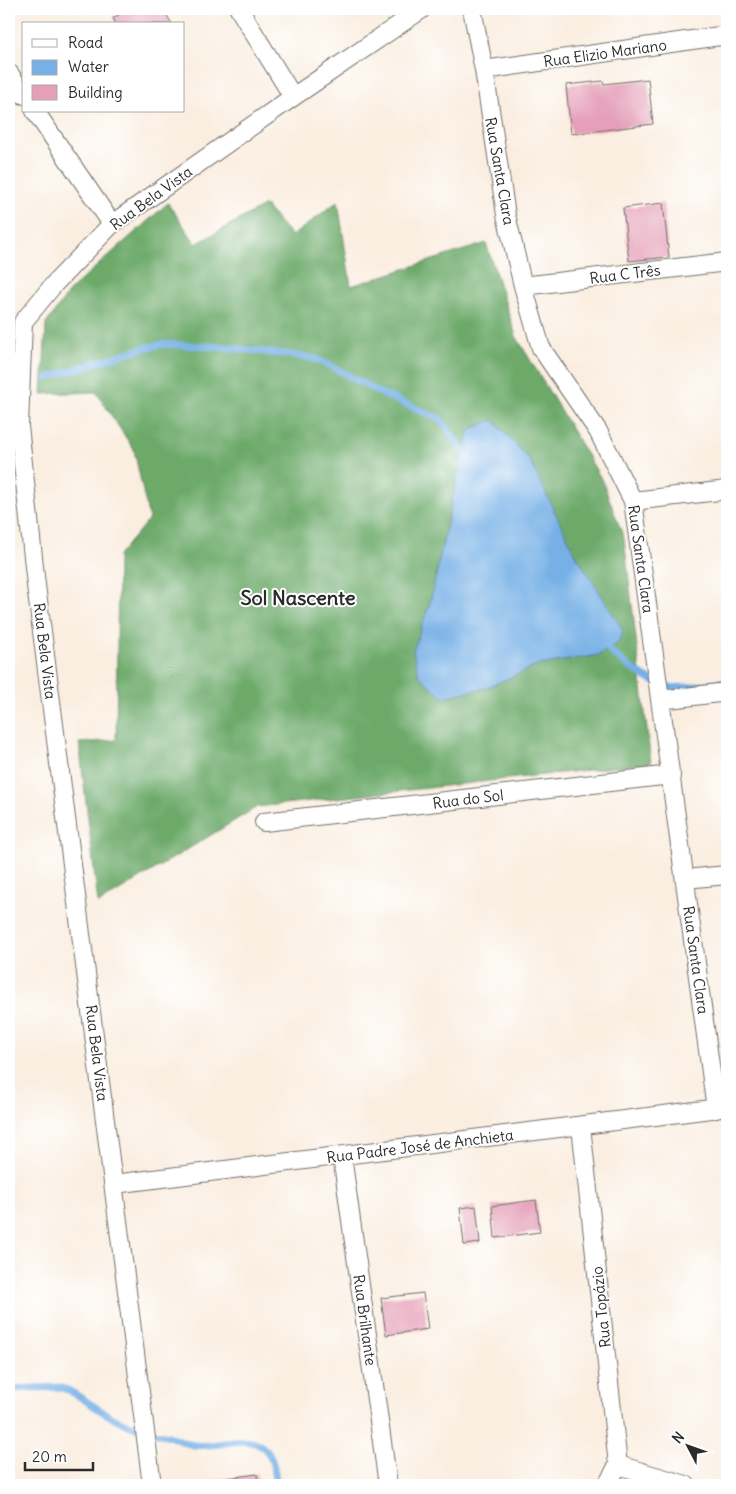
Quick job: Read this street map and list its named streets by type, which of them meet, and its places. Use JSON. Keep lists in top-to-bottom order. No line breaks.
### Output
{"streets":{"street":["Rua Elizio Mariano","Rua Santa Clara","Rua Bela Vista","Rua C Três","Rua do Sol","Rua Padre José de Anchieta","Rua Topázio","Rua Brilhante"]},"crossings":[["Rua Elizio Mariano","Rua Santa Clara"],["Rua Santa Clara","Rua C Três"],["Rua Santa Clara","Rua do Sol"],["Rua Santa Clara","Rua Padre José de Anchieta"],["Rua Bela Vista","Rua Padre José de Anchieta"],["Rua Padre José de Anchieta","Rua Topázio"],["Rua Padre José de Anchieta","Rua Brilhante"]],"districts":["Sol Nascente"],"legend":["Road","Water","Building"],"scale_bar":"20 m","north":"top left"}
